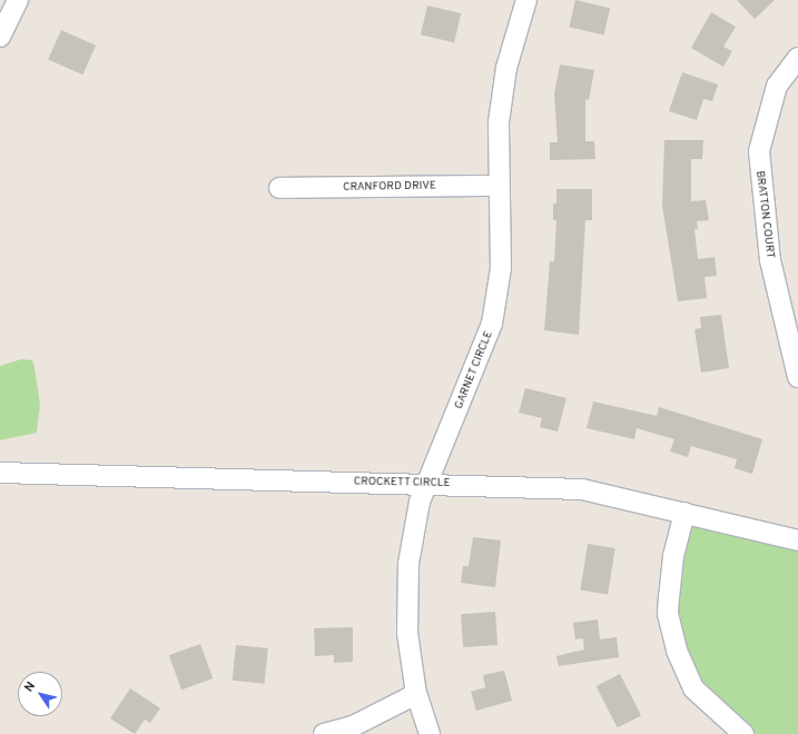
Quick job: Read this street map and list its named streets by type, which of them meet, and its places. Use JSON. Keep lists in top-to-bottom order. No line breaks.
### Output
{"streets":{"street":["CRANFORD DRIVE","BRATTON COURT","GARNET CIRCLE","CROCKETT CIRCLE"]},"crossings":[["CRANFORD DRIVE","GARNET CIRCLE"],["GARNET CIRCLE","CROCKETT CIRCLE"]],"north":"top left"}
